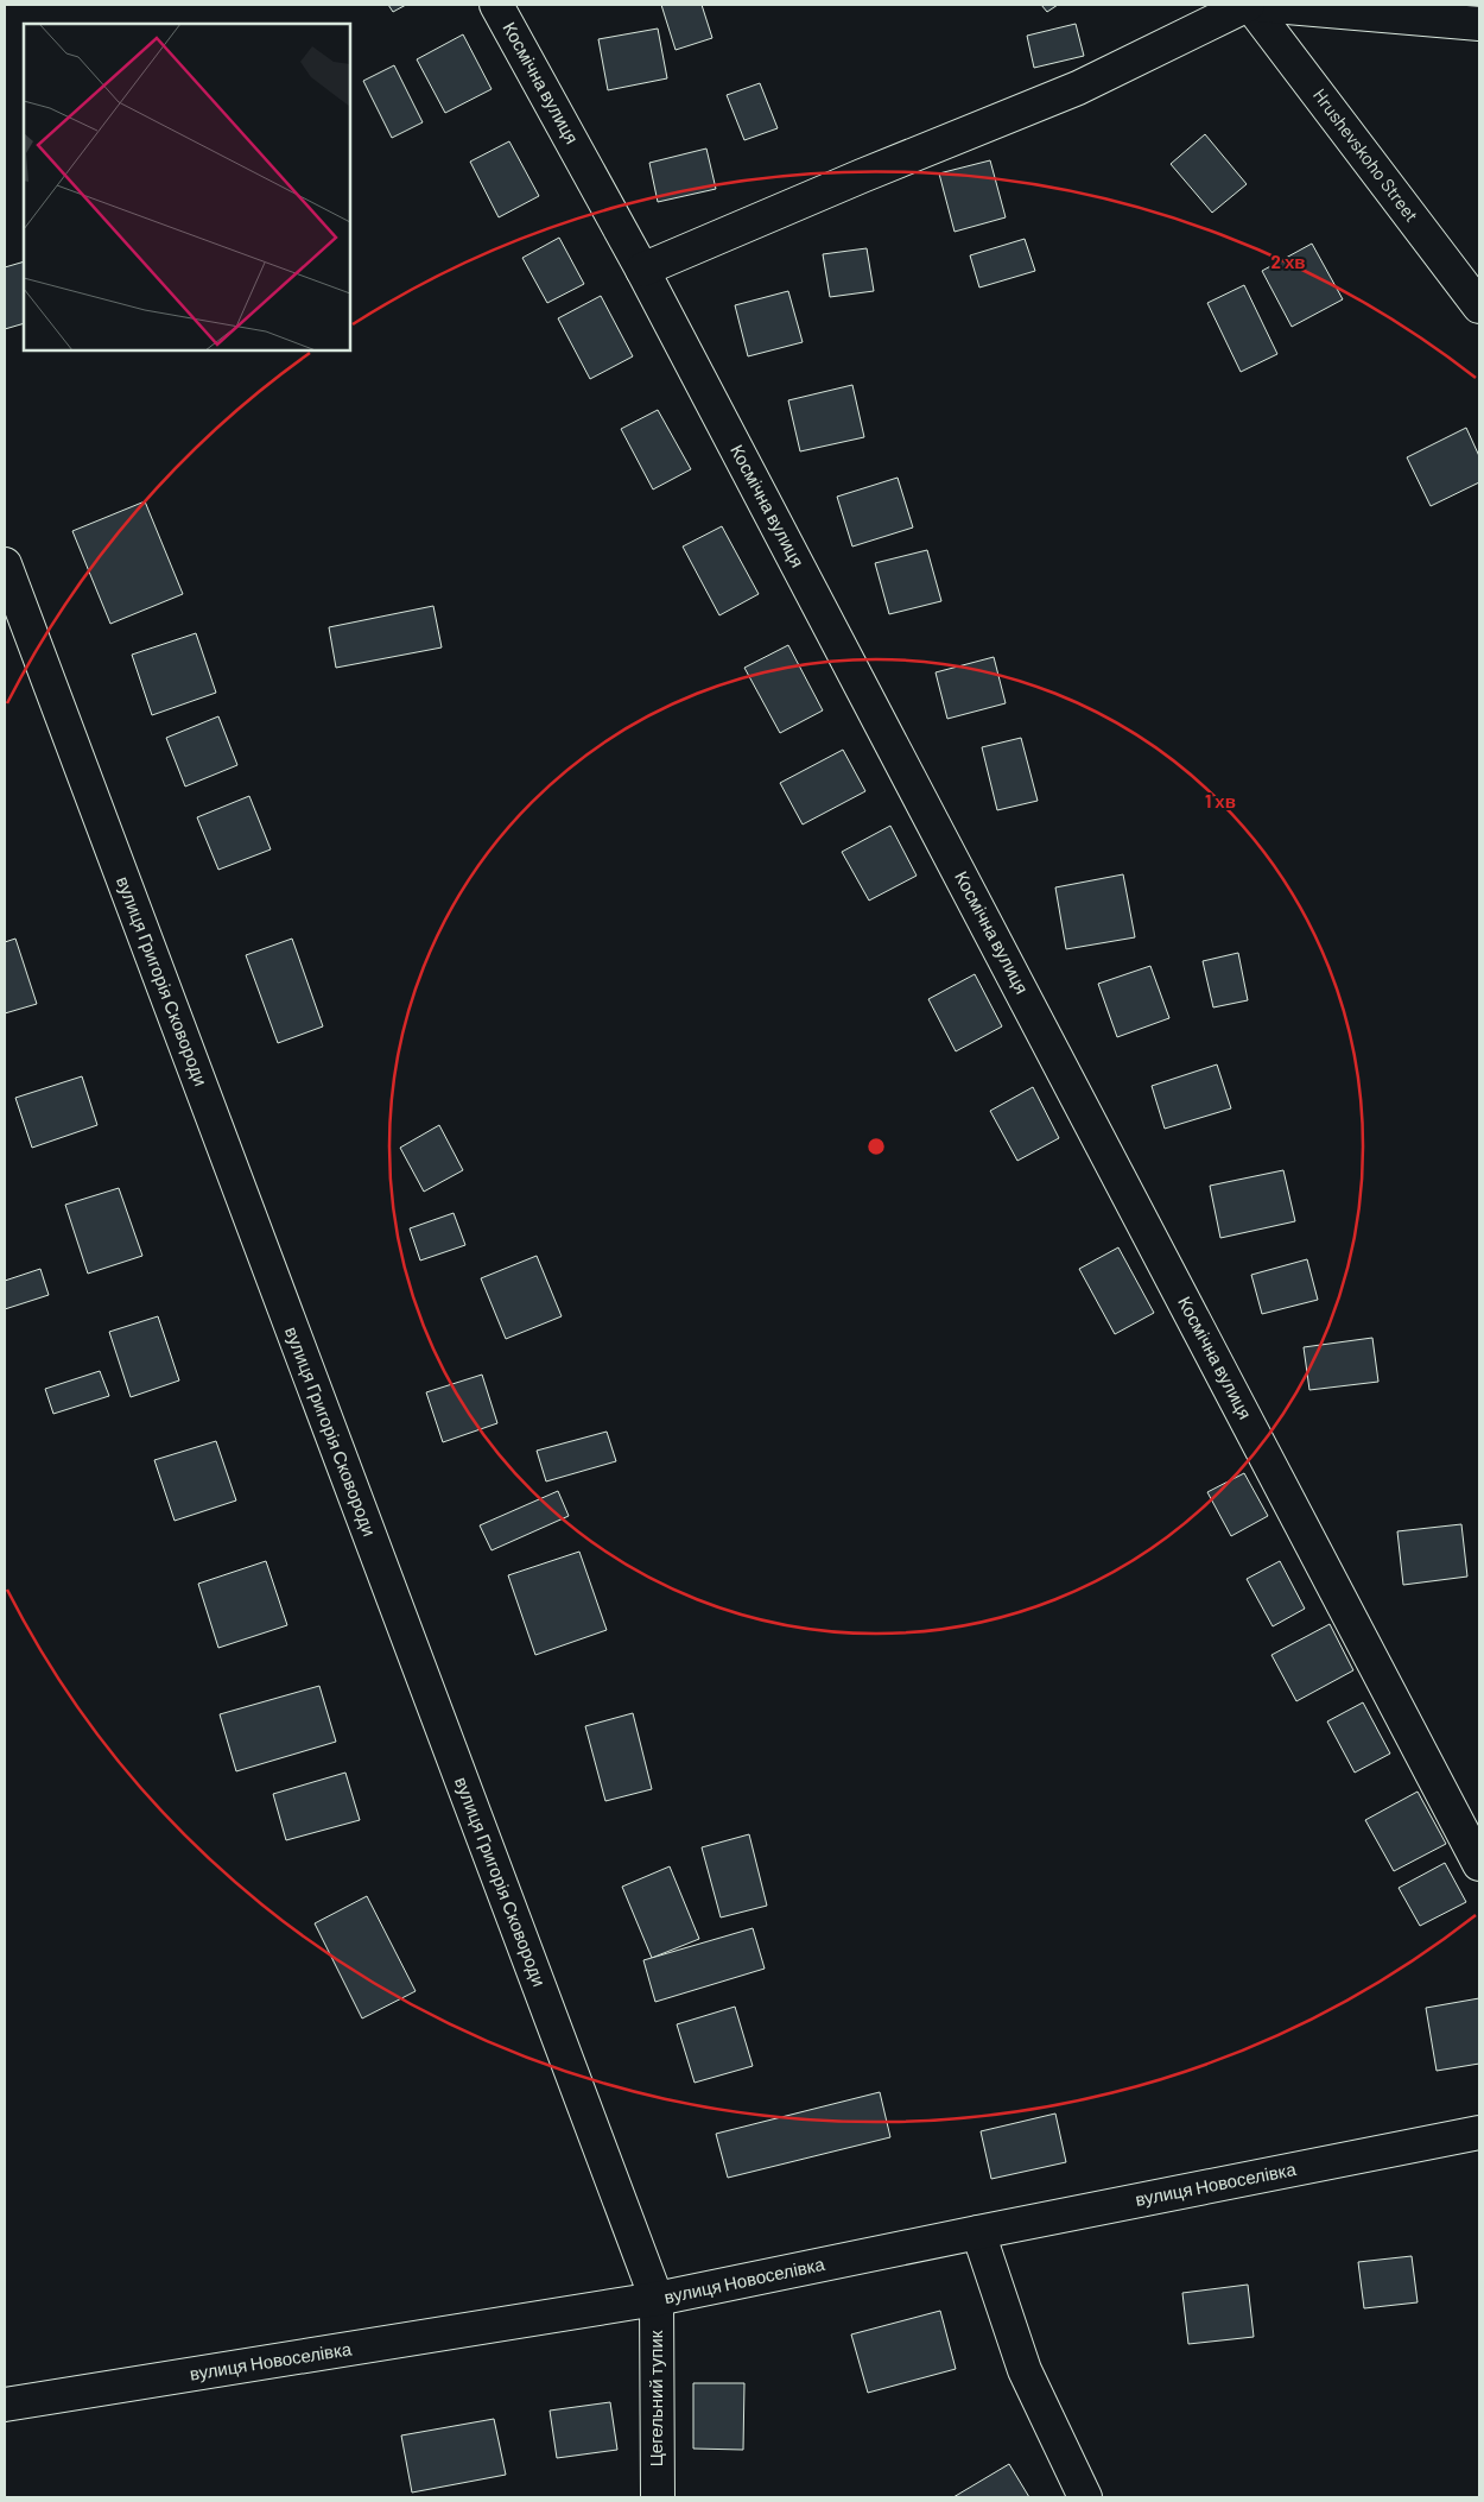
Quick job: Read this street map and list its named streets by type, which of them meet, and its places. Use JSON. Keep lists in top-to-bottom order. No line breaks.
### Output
{"streets":{"street":["Космічна вулиця","Hrushevskoho Street","вулиця Григорія Сковороди","вулиця Новоселівка","Цегельний тупик"]},"crossings":[["вулиця Григорія Сковороди","вулиця Новоселівка"],["вулиця Григорія Сковороди","Цегельний тупик"],["вулиця Новоселівка","Цегельний тупик"]],"rings":["2 хв","1 хв"]}
